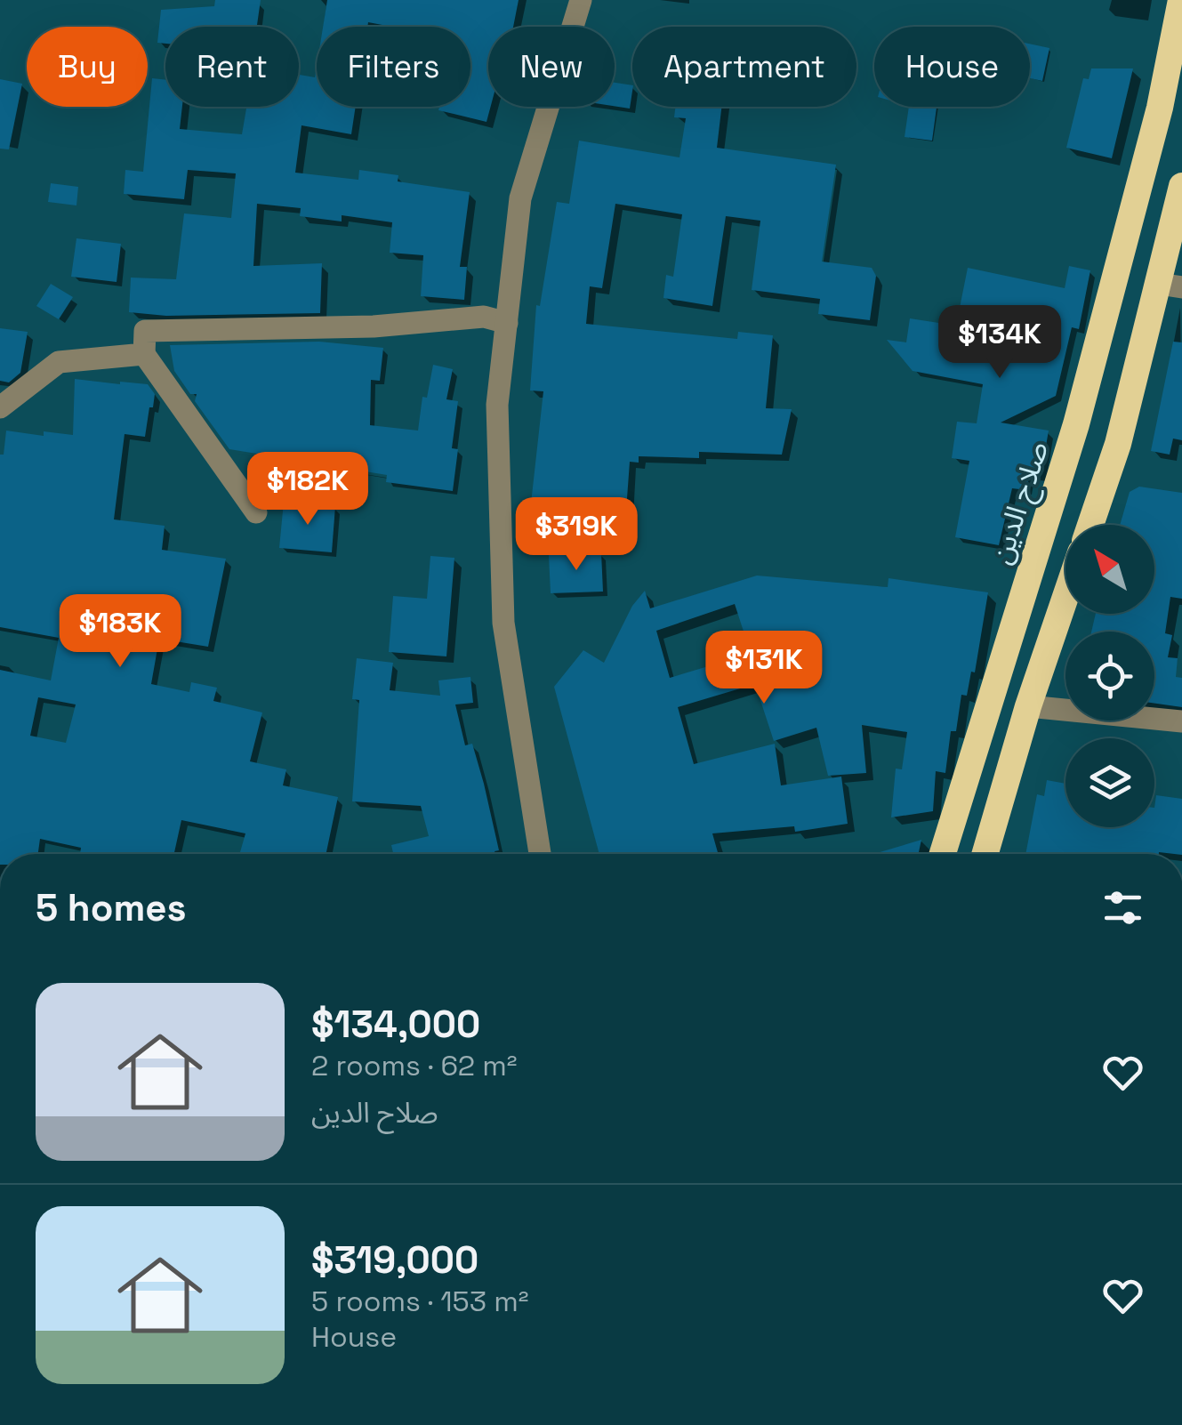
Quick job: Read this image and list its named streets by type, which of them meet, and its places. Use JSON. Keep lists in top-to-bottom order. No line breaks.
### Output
{"streets":{"highway":["صلاح الدين"]},"north":"top left","page":{"chip":["Buy","Rent","Filters","New","Apartment","House"],"price":["$134K","$182K","$319K","$183K","$131K"],"heading":"5 homes","list":[{"name":"$134,000","note":"2 rooms · 62 m² · صلاح الدين"},{"name":"$319,000","note":"5 rooms · 153 m² · House"}]}}
